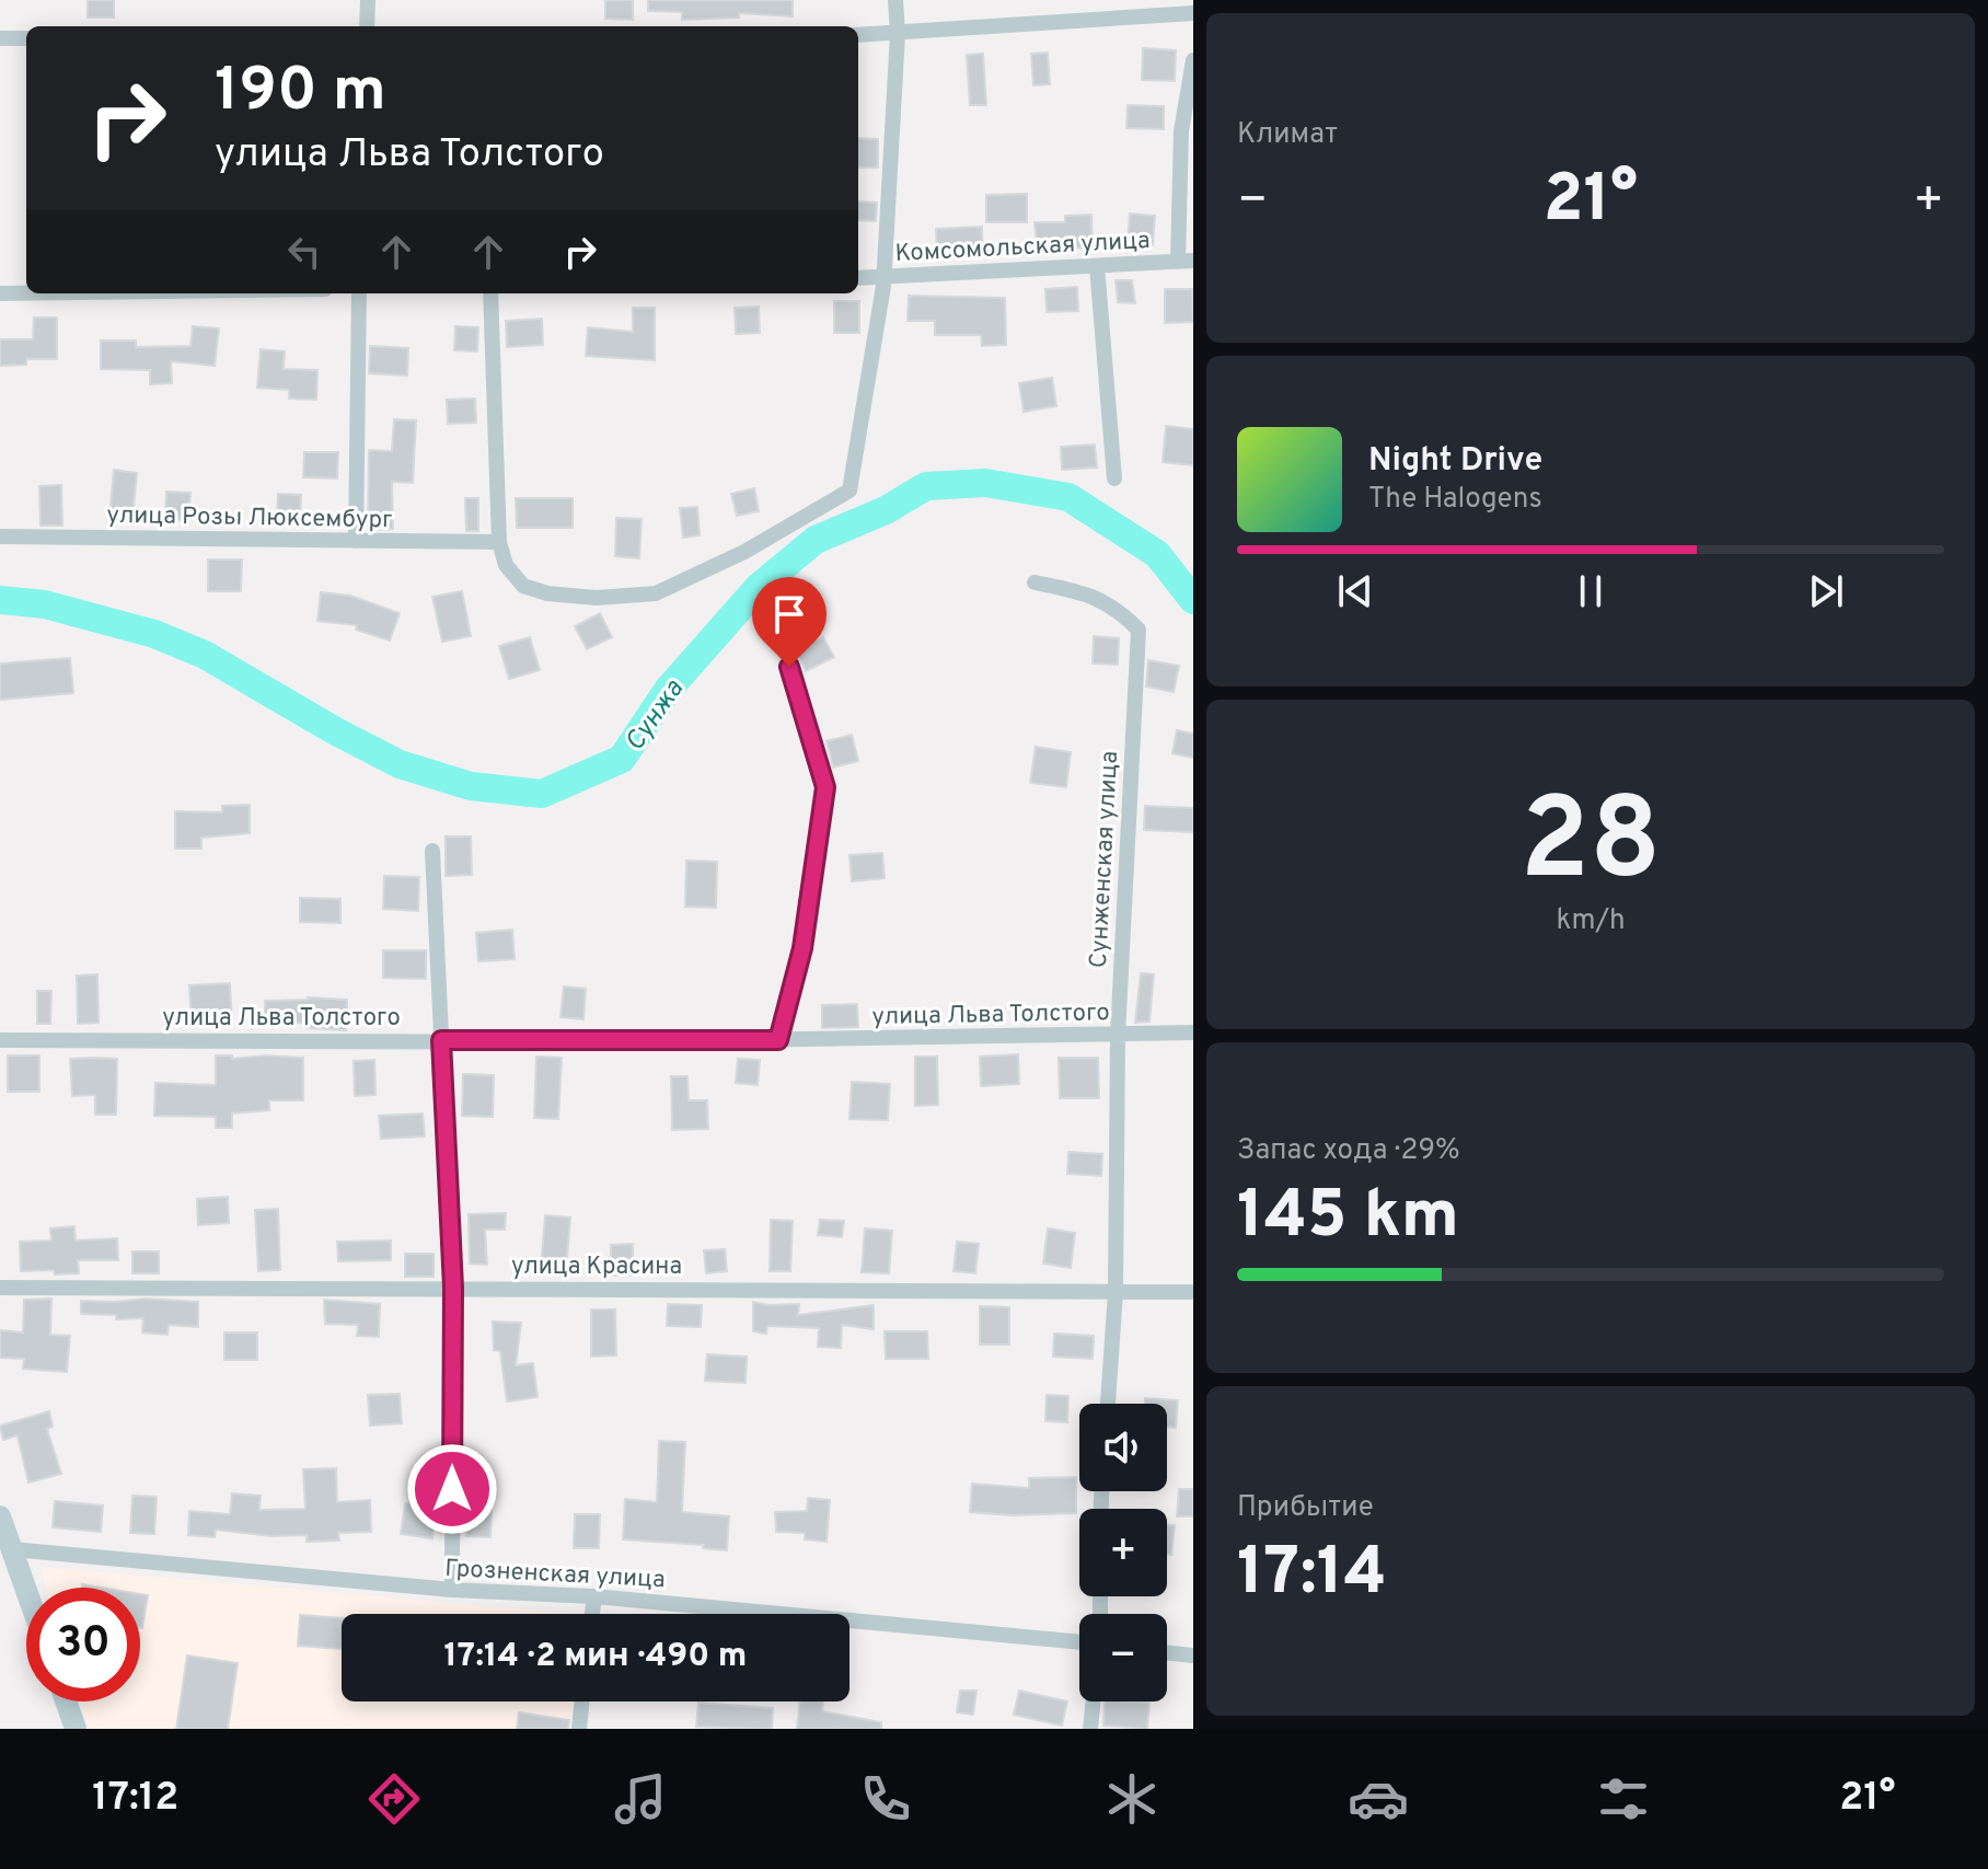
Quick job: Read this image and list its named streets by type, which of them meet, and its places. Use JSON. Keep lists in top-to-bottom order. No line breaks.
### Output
{"streets":{"street":["Комсомольская улица","улица Розы Люксембург","Сунженская улица","улица Льва Толстого","улица Красина","Грозненская улица"]},"crossings":[["Сунженская улица","улица Льва Толстого"],["Сунженская улица","улица Красина"]],"water":["Сунжа"],"page":{"tile":["Климат",["28","km/h"],["Запас хода · 29%","145 km"],["Прибытие","17:14"]],"turn":["190 m","улица Льва Толстого"],"heat":["−","21°","+"],"song":["Night Drive","The Halogens"],"map_buttons":["+","−"],"limit":"30","trip":"17:14 · 2 мин · 490 m","tabs":["17:12","21°"]}}
